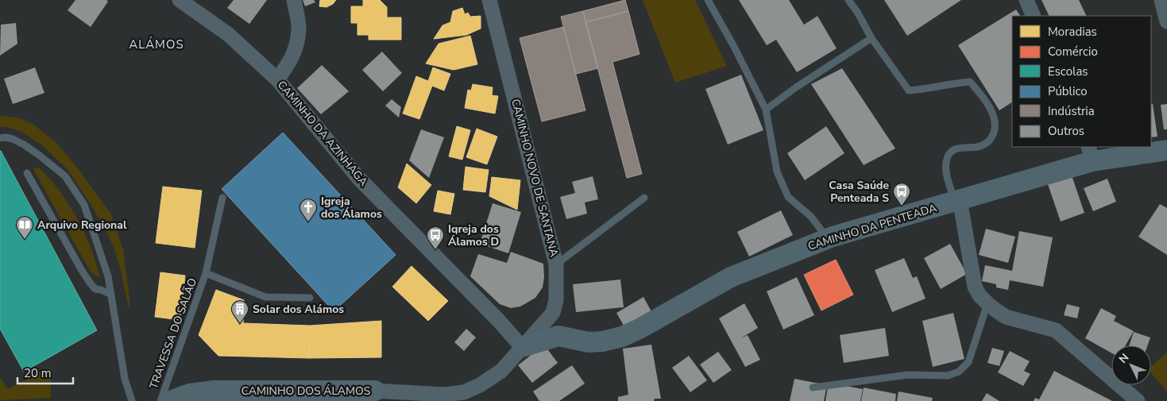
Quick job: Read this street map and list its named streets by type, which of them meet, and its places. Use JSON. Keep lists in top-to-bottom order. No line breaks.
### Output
{"streets":{"street":["CAMINHO DA AZINHAGA","CAMINHO NOVO DE SANTANA","CAMINHO DA PENTEADA","CAMINHO DOS ÁLAMOS"],"lane":["TRAVESSA DO SALÃO"]},"crossings":[["CAMINHO DA AZINHAGA","CAMINHO NOVO DE SANTANA"],["CAMINHO DA AZINHAGA","CAMINHO DA PENTEADA"],["CAMINHO DA AZINHAGA","CAMINHO DOS ÁLAMOS"],["CAMINHO NOVO DE SANTANA","CAMINHO DA PENTEADA"],["CAMINHO NOVO DE SANTANA","CAMINHO DOS ÁLAMOS"],["CAMINHO DA PENTEADA","CAMINHO DOS ÁLAMOS"]],"districts":["ALÁMOS"],"places":{"bus stop":["Casa Saúde Penteada S","Igreja dos Álamos D"],"church":["Igreja dos Álamos"],"library":["Arquivo Regional"],"building":["Solar dos Alámos"]},"legend":["Moradias","Comércio","Escolas","Público","Indústria","Outros"],"scale_bar":"20 m","north":"top left"}
